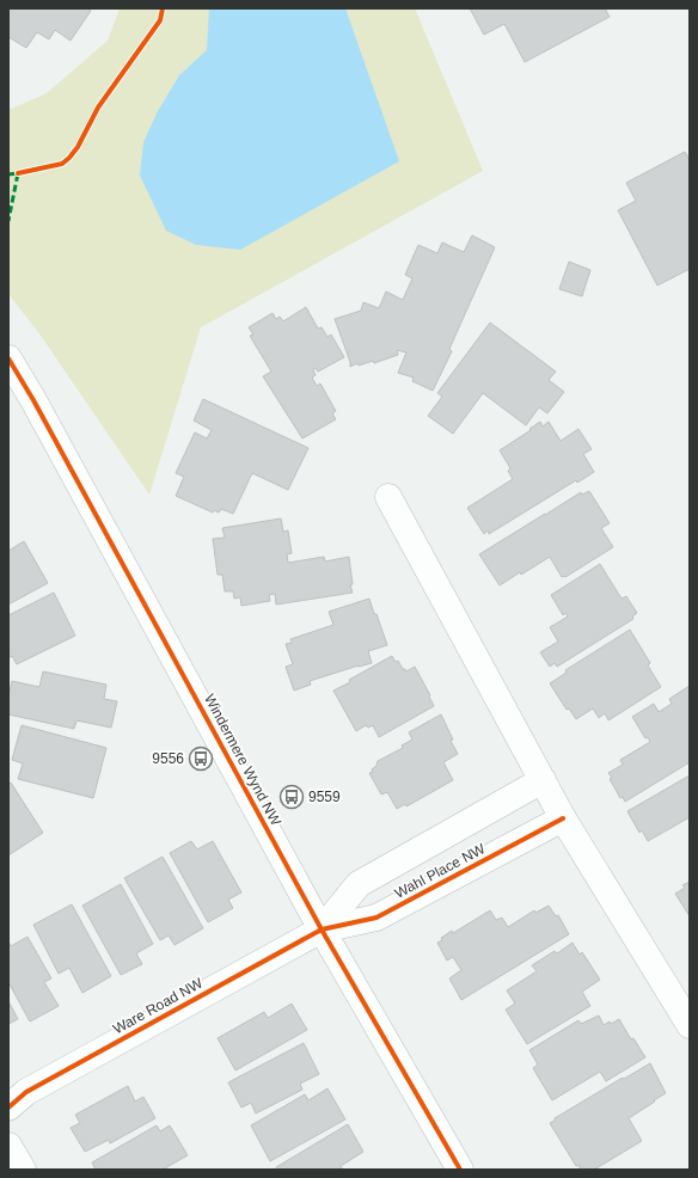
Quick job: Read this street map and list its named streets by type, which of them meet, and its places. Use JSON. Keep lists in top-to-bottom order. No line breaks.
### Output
{"streets":{"street":["Windermere Wynd NW","Wahl Place NW","Ware Road NW"]},"crossings":[["Windermere Wynd NW","Wahl Place NW"],["Windermere Wynd NW","Ware Road NW"],["Wahl Place NW","Ware Road NW"]],"places":{"bus stop":["9556","9559"]}}
